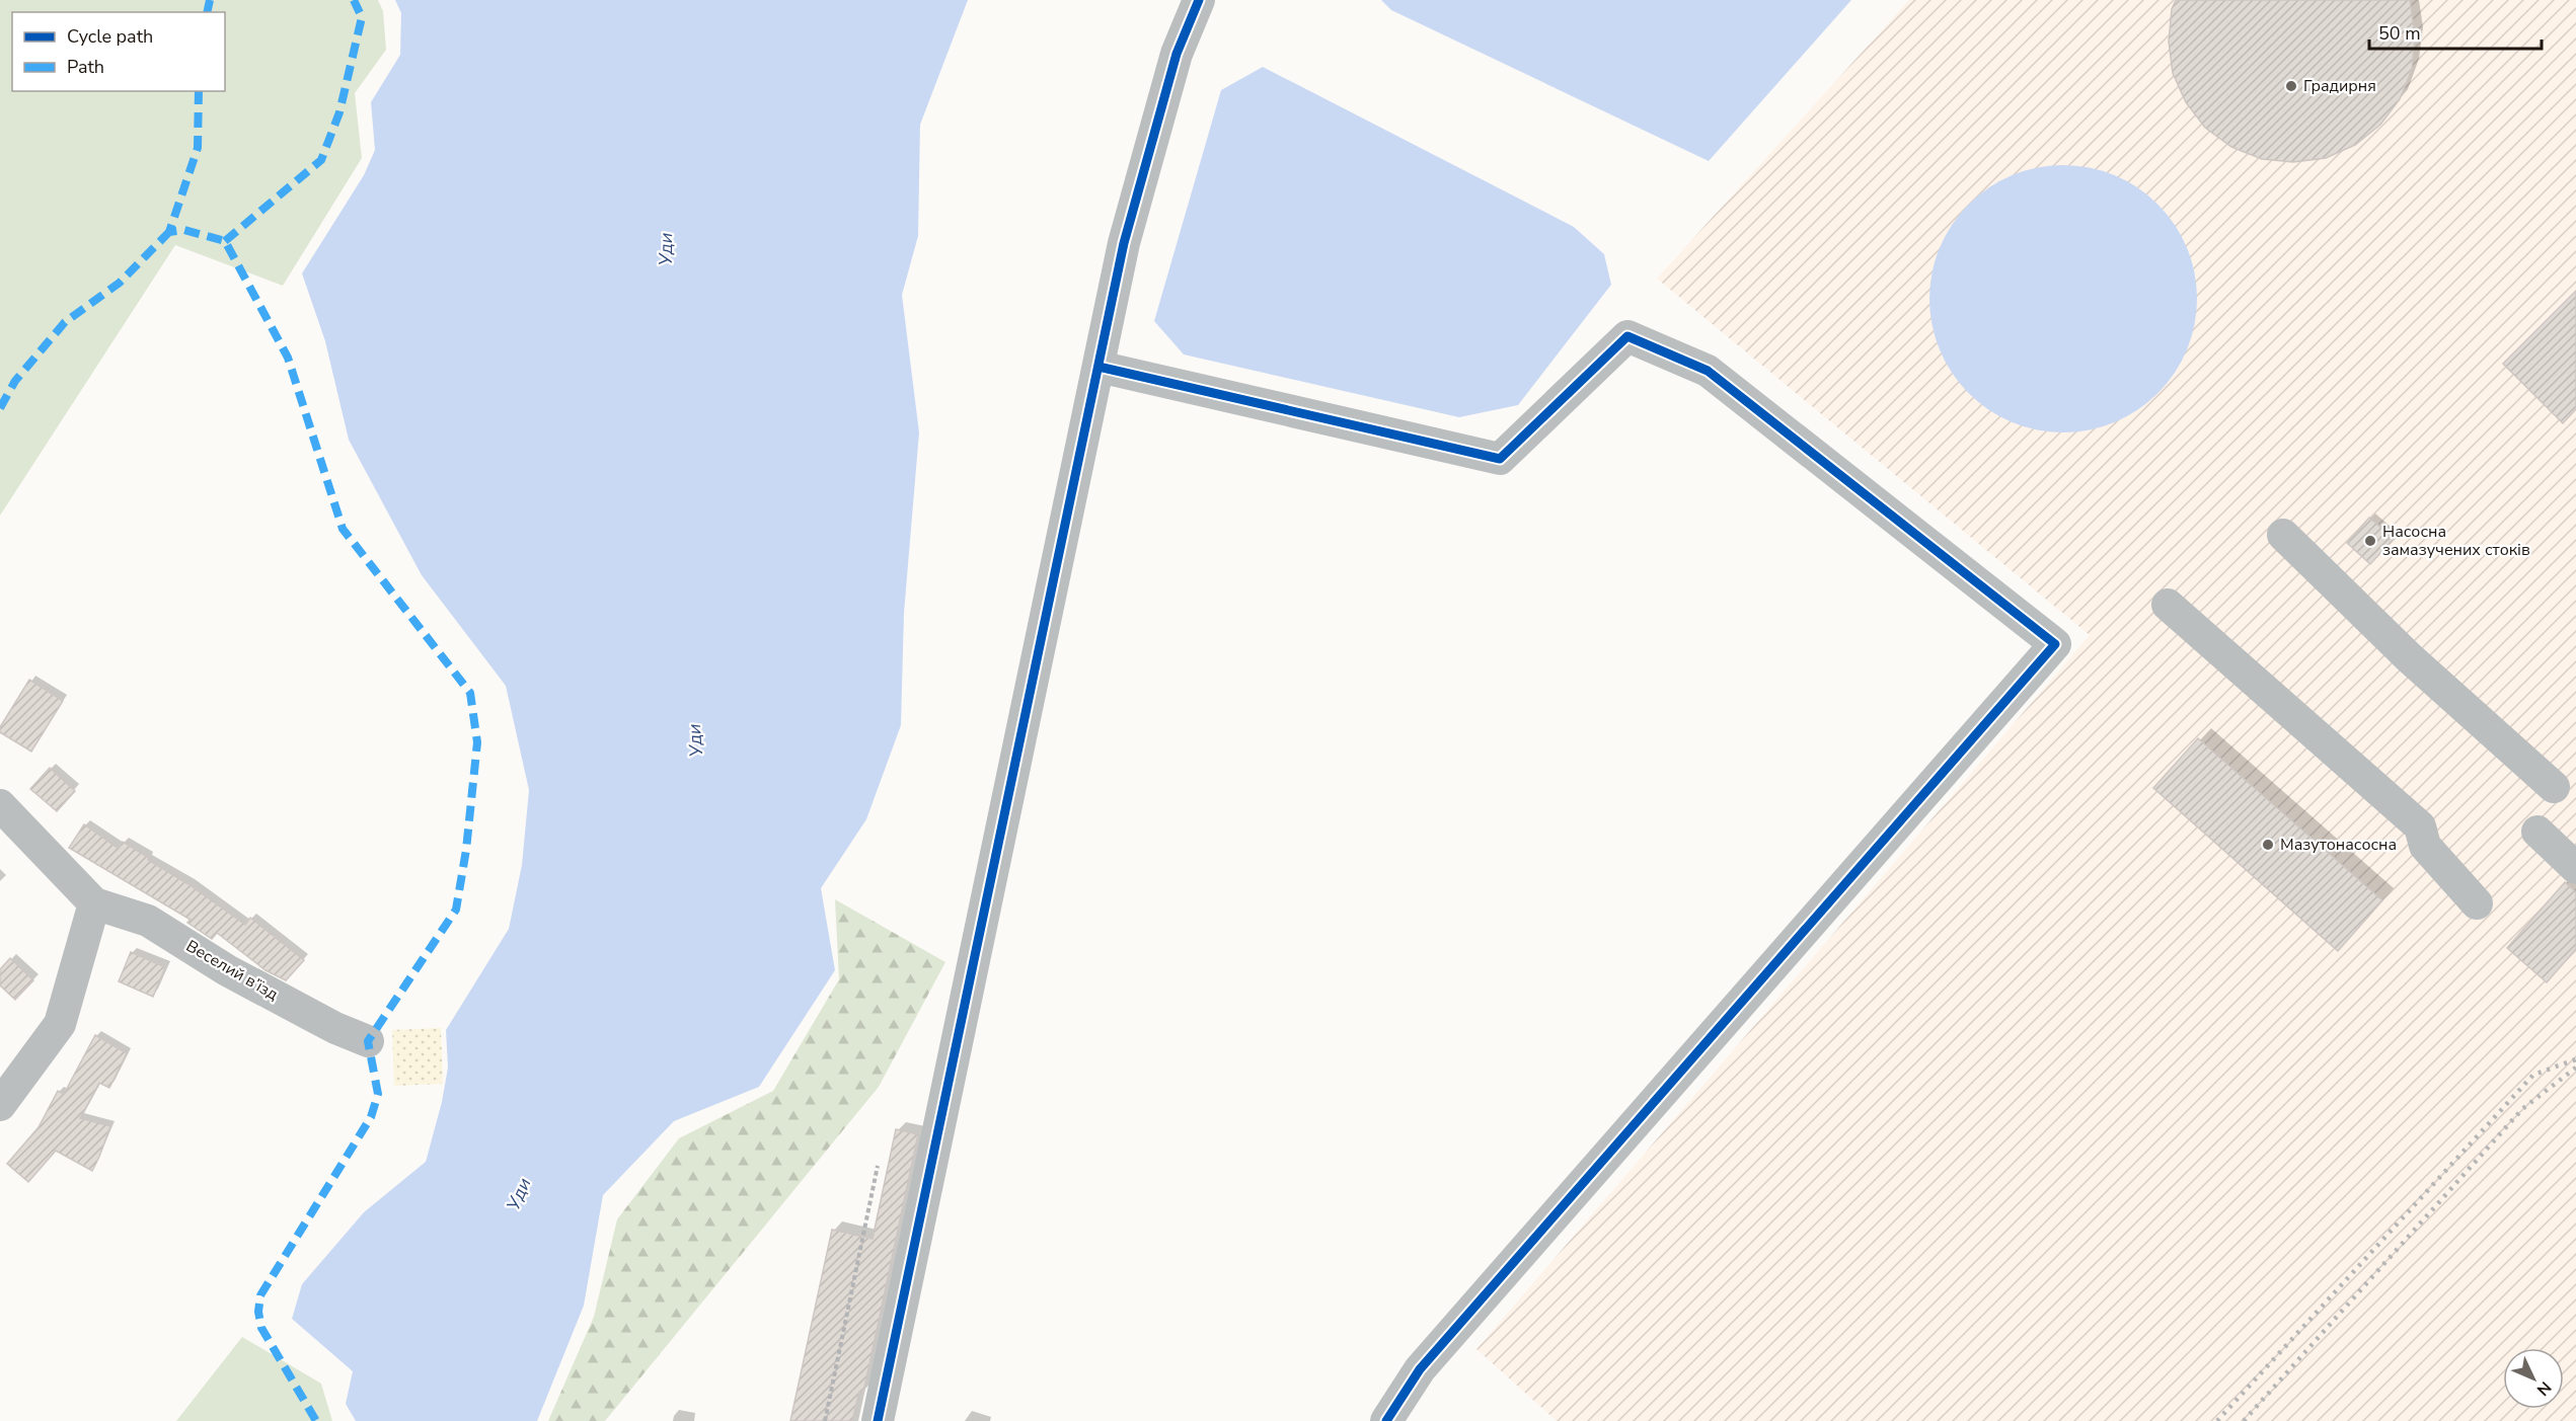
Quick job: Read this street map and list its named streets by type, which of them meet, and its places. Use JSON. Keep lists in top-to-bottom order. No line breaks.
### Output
{"streets":{"street":["Веселий в’їзд"]},"water":["Уди"],"places":["Градирня","Насосна замазучених стоків","Мазутонасосна"],"legend":["Cycle path","Path"],"scale_bar":"50 m","north":"bottom right"}
